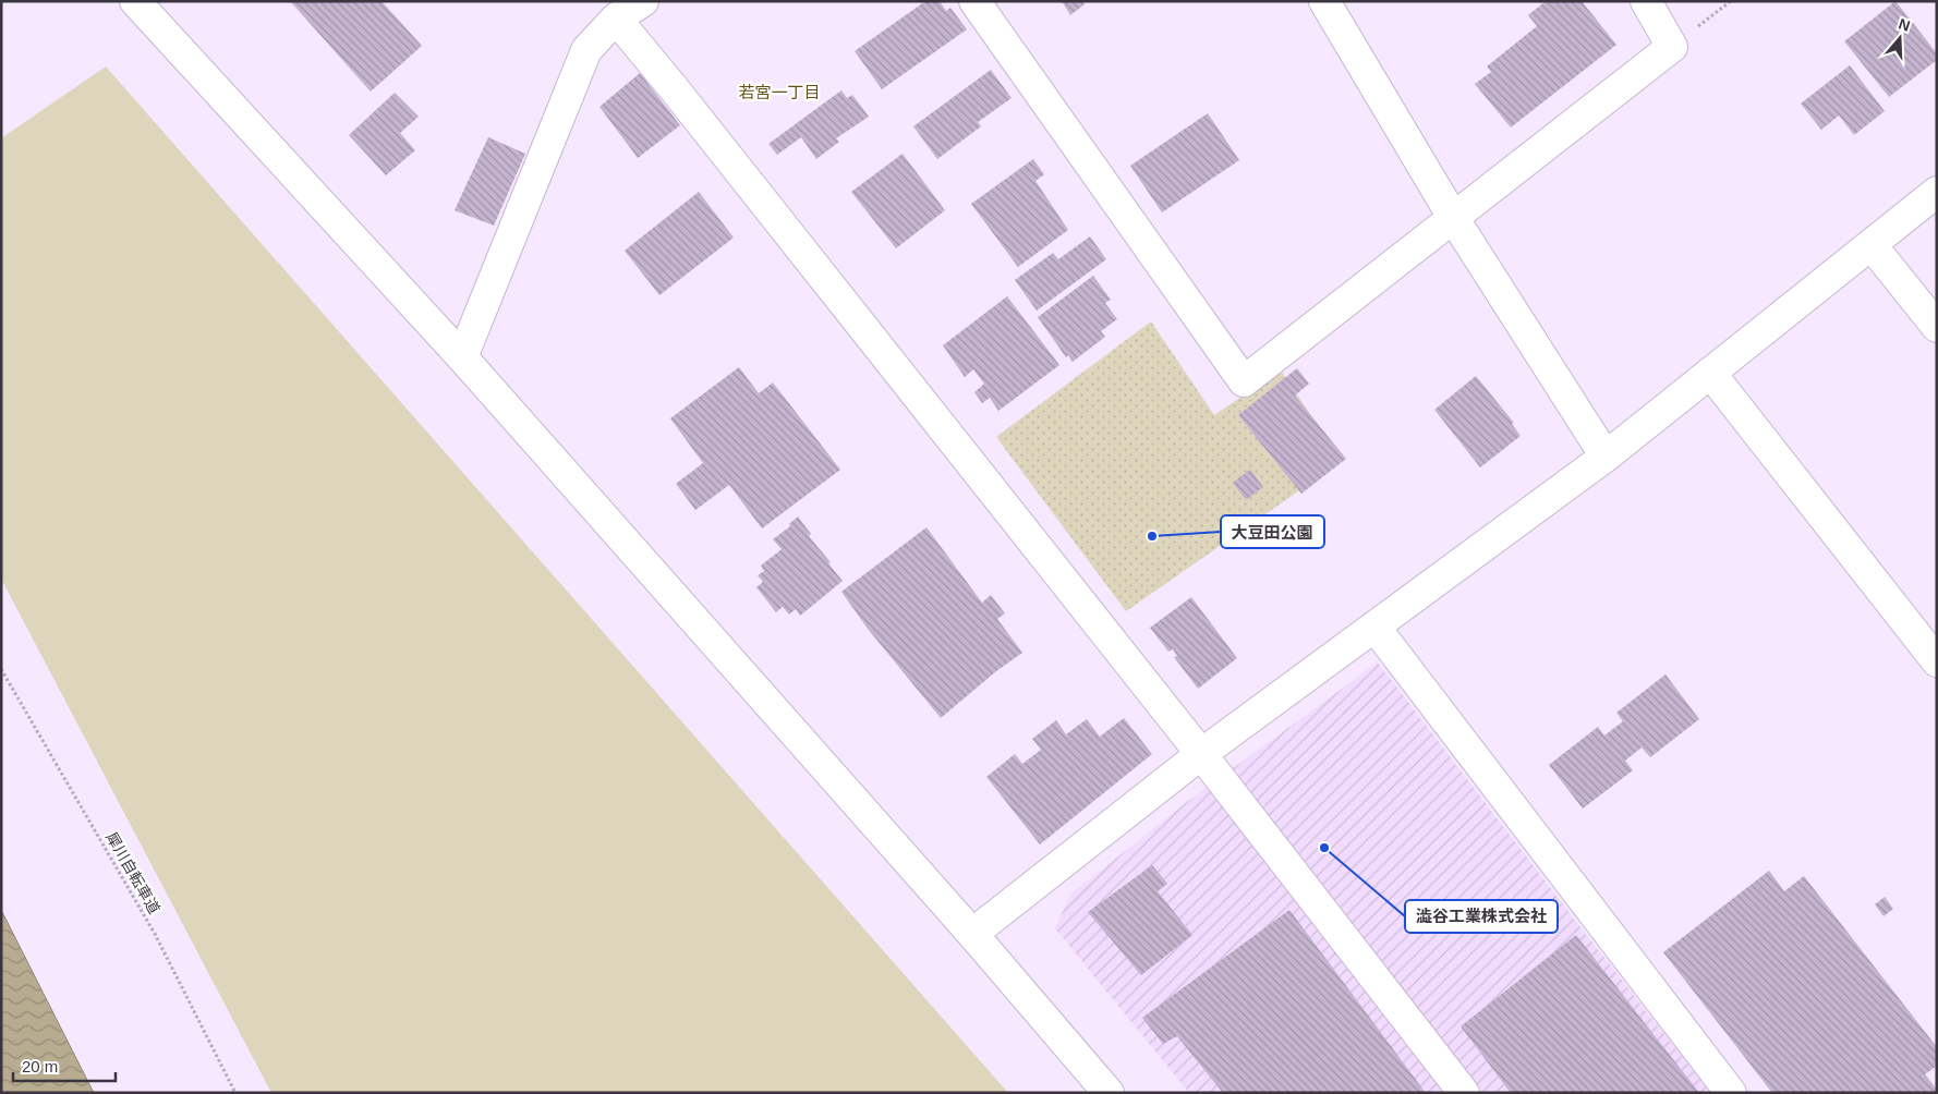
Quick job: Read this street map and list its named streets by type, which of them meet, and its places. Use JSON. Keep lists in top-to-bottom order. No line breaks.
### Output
{"streets":{"path":["犀川自転車道"]},"districts":["若宮一丁目"],"places":["大豆田公園","澁谷工業株式会社"],"scale_bar":"20 m","north":"top"}
